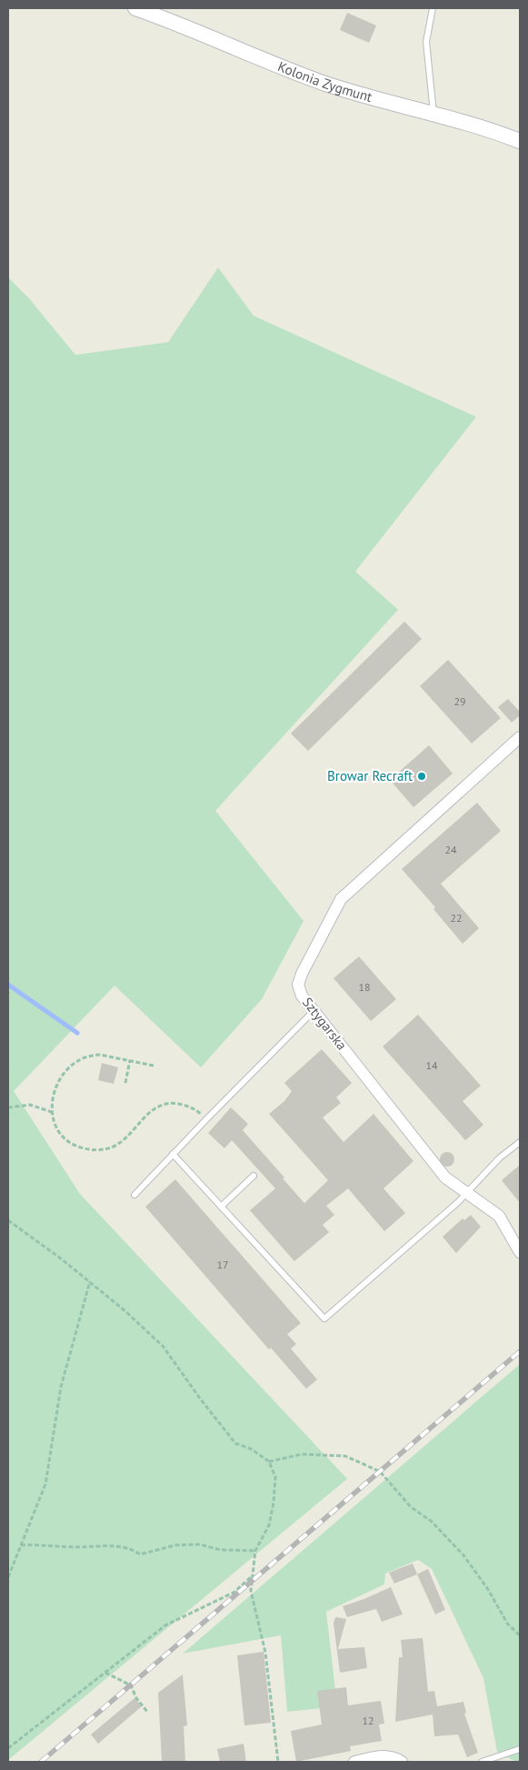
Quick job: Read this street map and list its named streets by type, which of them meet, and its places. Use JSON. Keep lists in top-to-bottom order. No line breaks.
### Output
{"streets":{"street":["Kolonia Zygmunt","Sztygarska"]},"places":["Browar Recraft"],"house_numbers":["29","24","22","18","14","17","12"]}
